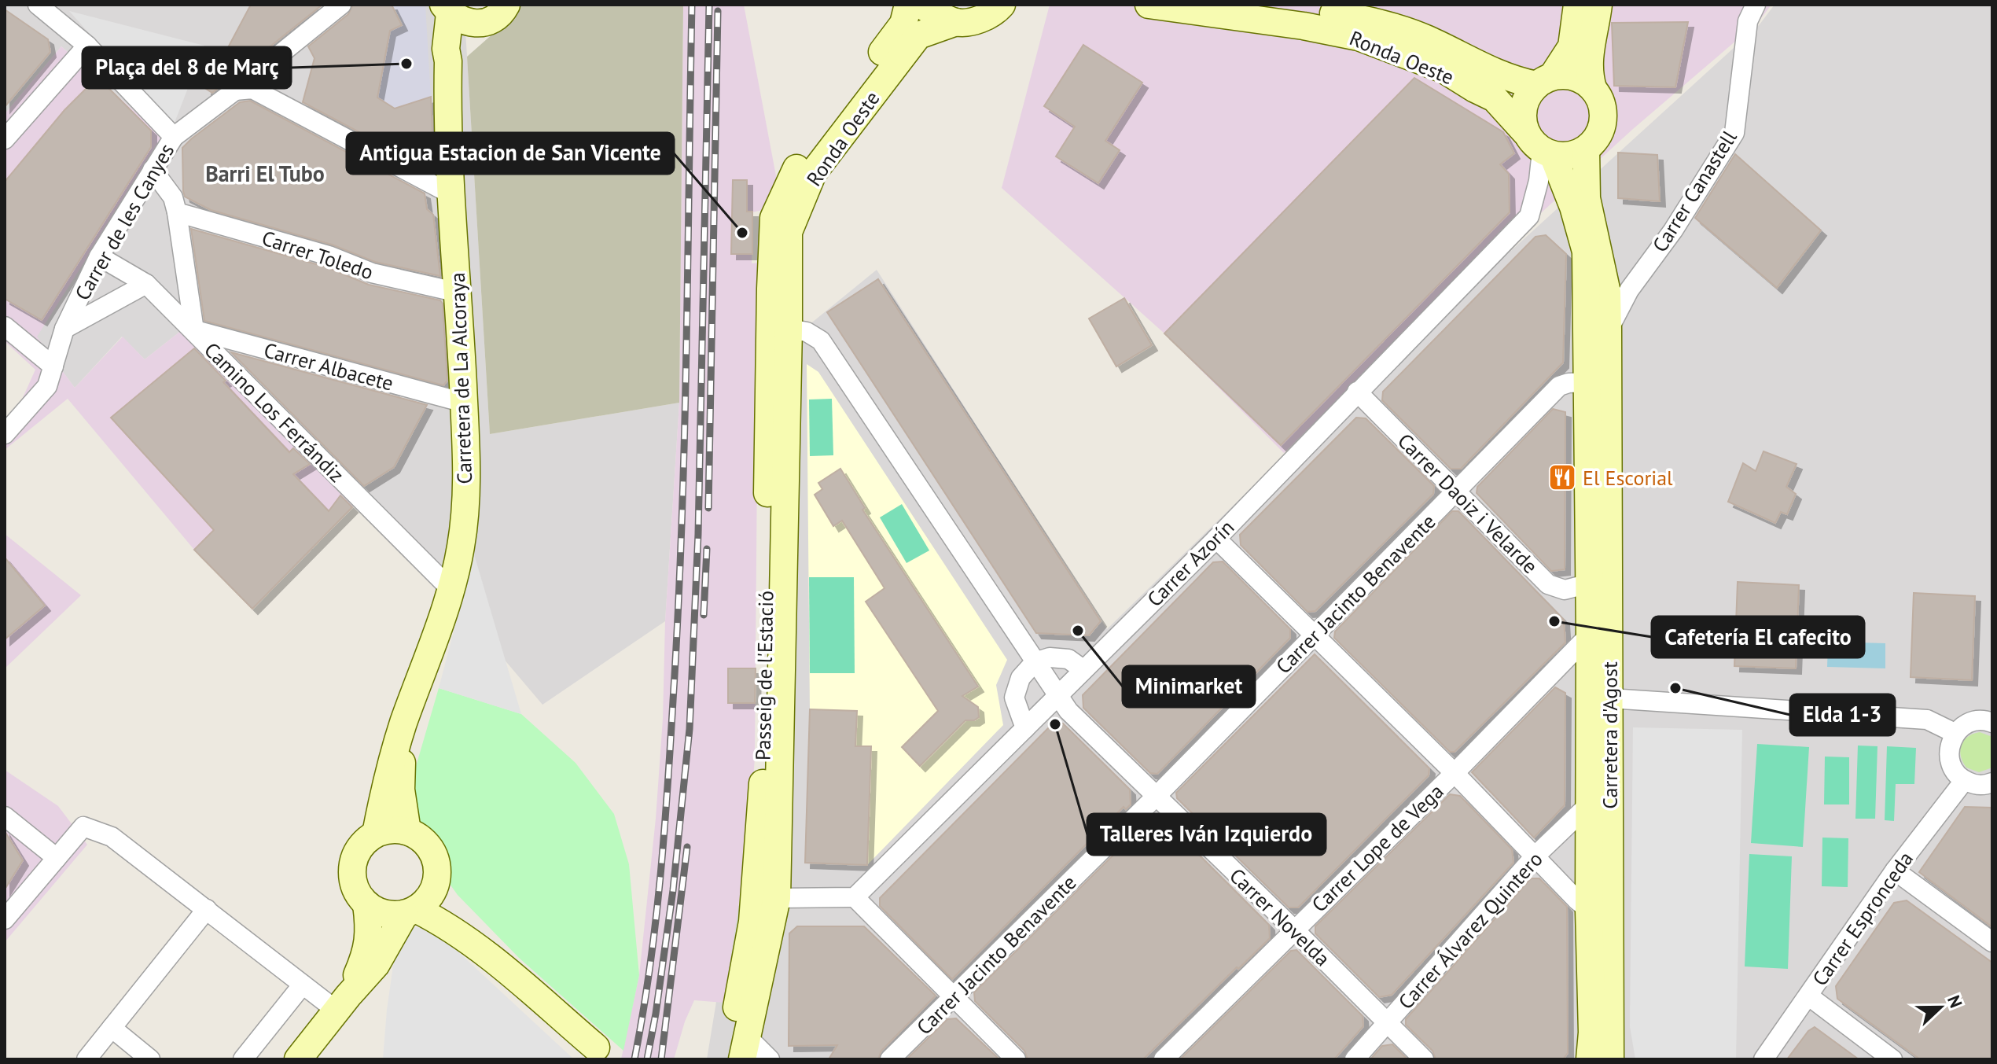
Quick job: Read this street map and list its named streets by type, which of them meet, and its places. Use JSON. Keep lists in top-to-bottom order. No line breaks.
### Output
{"streets":{"main road":["Ronda Oeste","Carretera de La Alcoraya","Passeig de l'Estació","Carretera d'Agost"],"street":["Carrer Canastell","Carrer de les Canyes","Carrer Toledo","Carrer Albacete","Camino Los Ferrándiz","Carrer Daoiz i Velarde","Carrer Azorín","Carrer Jacinto Benavente","Carrer Lope de Vega","Carrer Novelda","Carrer Espronceda","Carrer Álvarez Quintero"]},"crossings":[["Ronda Oeste","Carrer Azorín"],["Ronda Oeste","Passeig de l'Estació"],["Ronda Oeste","Carretera d'Agost"],["Ronda Oeste","Carrer Novelda"],["Carrer Canastell","Carretera d'Agost"],["Carrer Toledo","Carretera de La Alcoraya"],["Carrer Toledo","Camino Los Ferrándiz"],["Carrer Albacete","Carretera de La Alcoraya"],["Carrer Albacete","Camino Los Ferrándiz"],["Carretera de La Alcoraya","Camino Los Ferrándiz"],["Carrer Daoiz i Velarde","Carrer Azorín"],["Carrer Daoiz i Velarde","Carrer Jacinto Benavente"],["Carrer Daoiz i Velarde","Carretera d'Agost"],["Carrer Azorín","Carretera d'Agost"],["Carrer Azorín","Carrer Novelda"],["Carrer Jacinto Benavente","Carretera d'Agost"],["Carrer Jacinto Benavente","Carrer Novelda"],["Passeig de l'Estació","Carrer Novelda"],["Carretera d'Agost","Carrer Lope de Vega"],["Carretera d'Agost","Carrer Álvarez Quintero"],["Carrer Lope de Vega","Carrer Novelda"],["Carrer Novelda","Carrer Álvarez Quintero"]],"districts":["Barri El Tubo"],"places":{"other":["Plaça del 8 de Març","Antigua Estacion de San Vicente","Cafetería El cafecito","Minimarket","Elda 1-3","Talleres Iván Izquierdo"],"restaurant":["El Escorial"]},"north":"right"}
